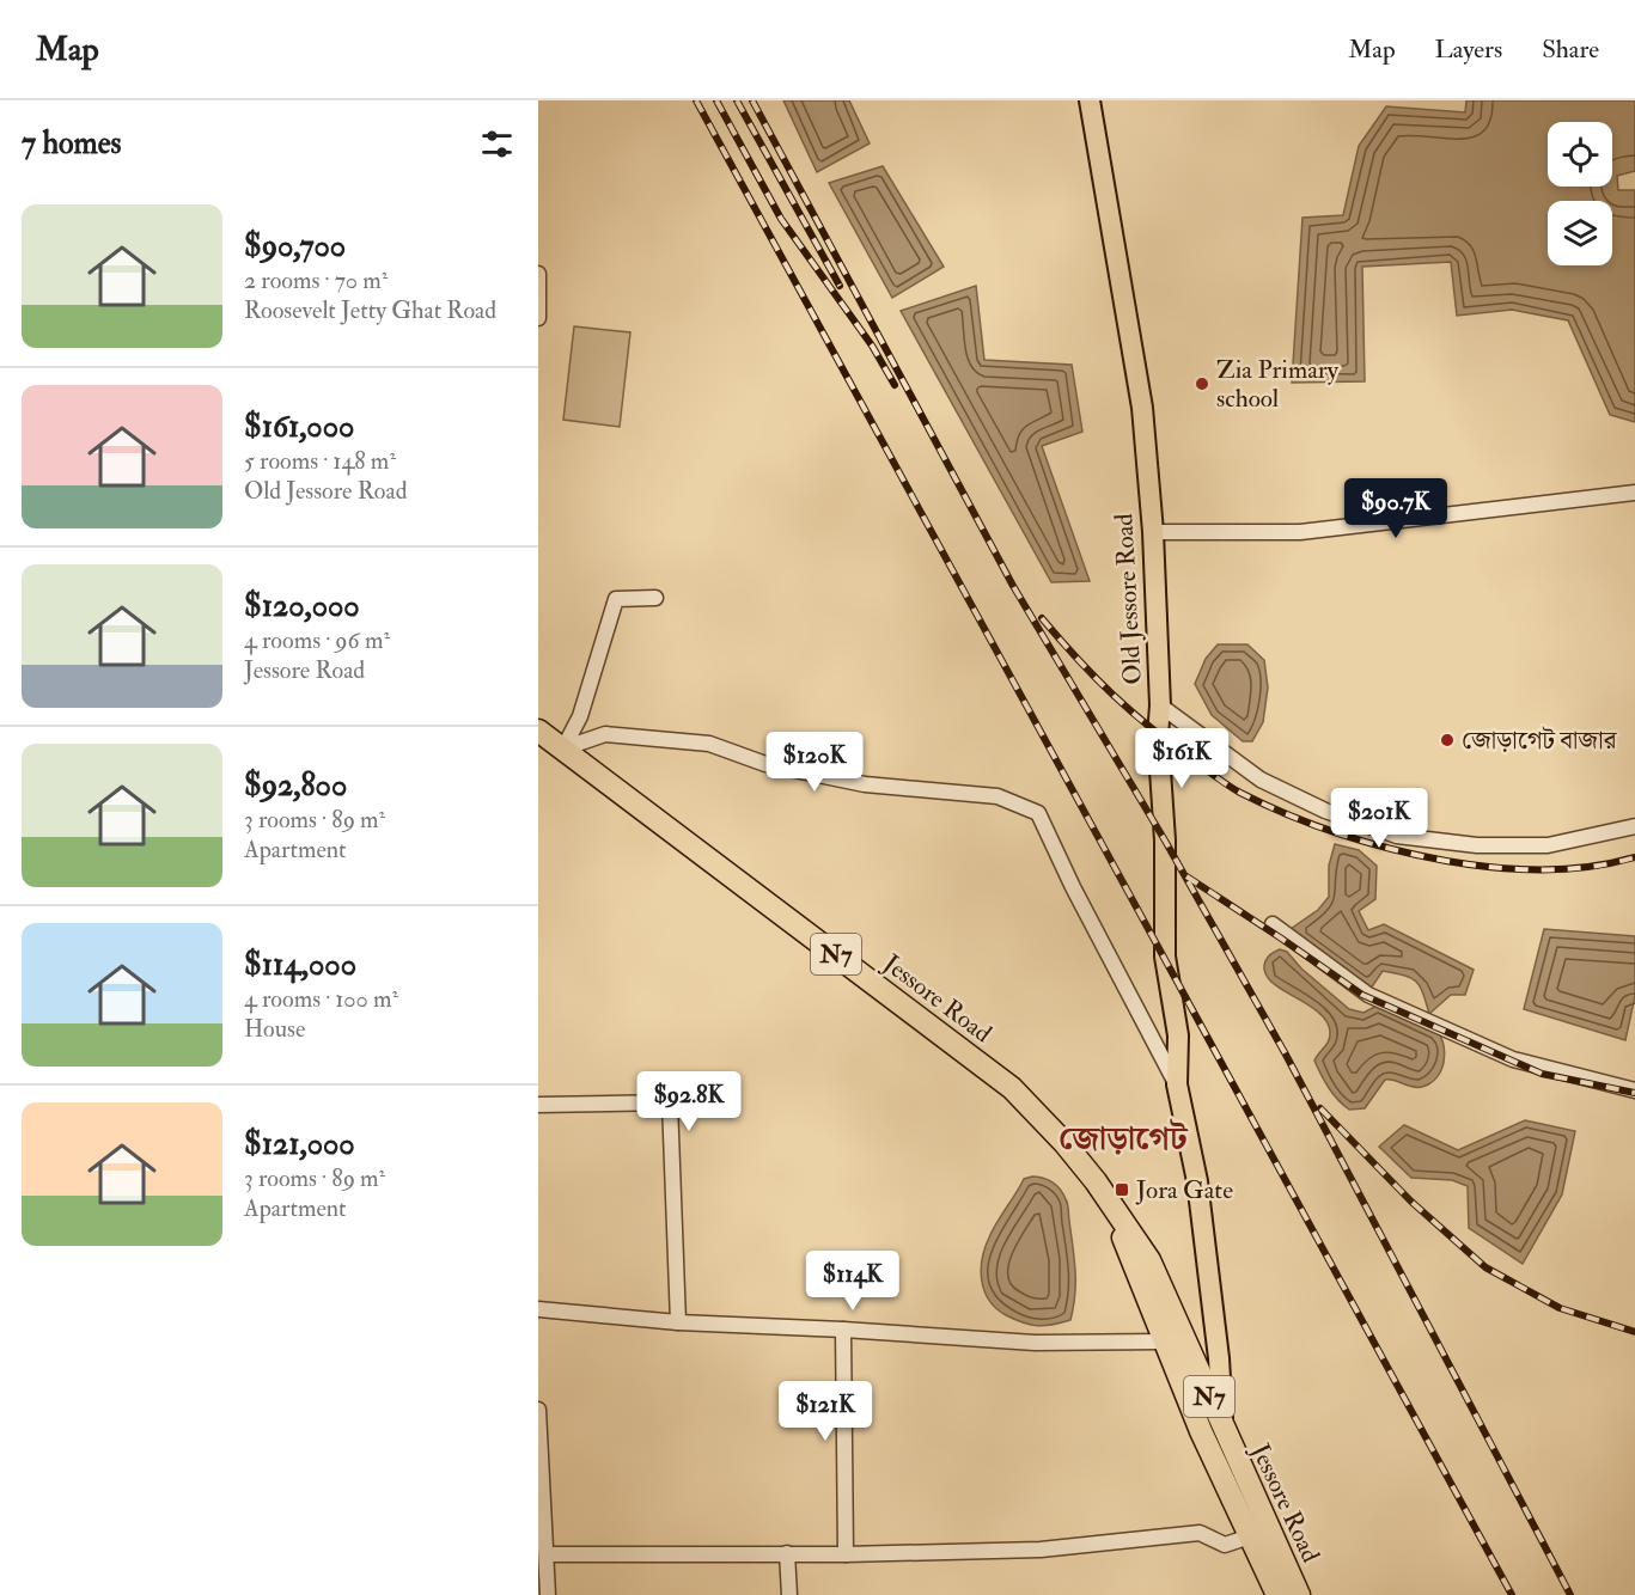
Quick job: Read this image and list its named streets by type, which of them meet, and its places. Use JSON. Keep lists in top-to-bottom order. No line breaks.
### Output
{"streets":{"highway":["N7","Jessore Road"],"main road":["Old Jessore Road"]},"crossings":[["Old Jessore Road","Jessore Road"]],"districts":["জোড়াগেট"],"places":{"other":["Zia Primary school","জোড়াগেট বাজার"],"transit":["Jora Gate"]},"page":{"header":"Map","nav":["Map","Layers","Share"],"heading":"7 homes","list":[{"name":"$90,700","note":"2 rooms · 70 m² · Roosevelt Jetty Ghat Road"},{"name":"$161,000","note":"5 rooms · 148 m² · Old Jessore Road"},{"name":"$120,000","note":"4 rooms · 96 m² · Jessore Road"},{"name":"$92,800","note":"3 rooms · 89 m² · Apartment"},{"name":"$114,000","note":"4 rooms · 100 m² · House"},{"name":"$121,000","note":"3 rooms · 89 m² · Apartment"}],"price":["$90.7K","$161K","$120K","$201K","$92.8K","$114K","$121K"]}}
